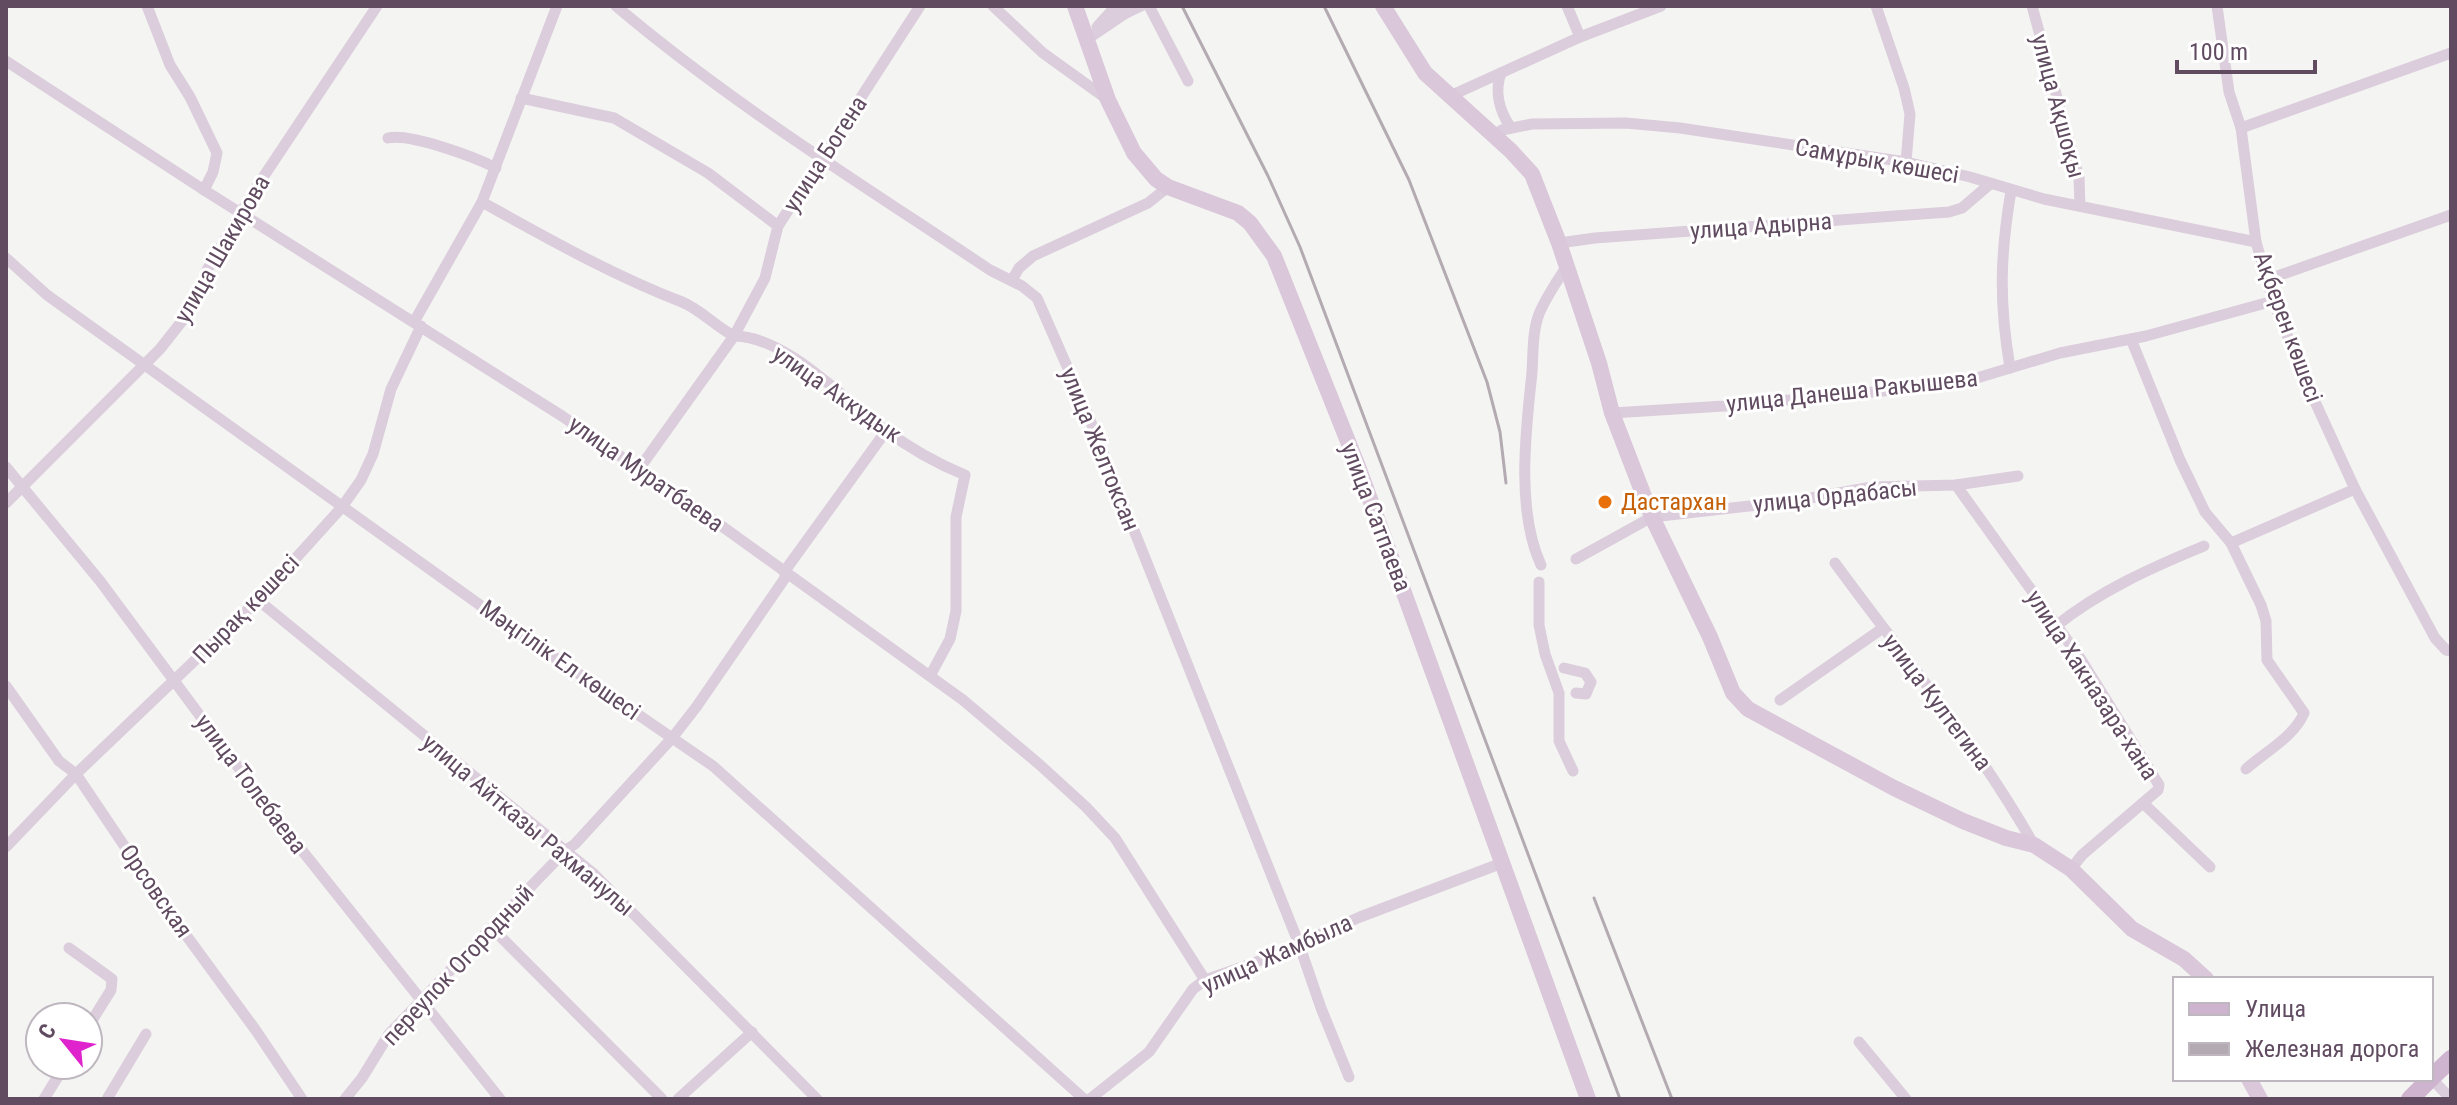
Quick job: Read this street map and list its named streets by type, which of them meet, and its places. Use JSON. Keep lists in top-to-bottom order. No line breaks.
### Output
{"streets":{"street":["улица Ақшоқы","улица Богена","Самұрық көшесі","улица Адырна","улица Шакирова","Ақберен көшесі","улица Данеша Ракышева","улица Аккудык","улица Желтоксан","улица Муратбаева","улица Ордабасы","улица Сатпаева","Пырақ көшесі","Мәңгілік Ел көшесі","улица Хакназара-хана","улица Култегина","улица Толебаева","улица Айтказы Рахманулы","Орсовская","улица Жамбыла","переулок Огородный"]},"crossings":[["улица Ақшоқы","Самұрық көшесі"],["улица Богена","улица Аккудык"],["улица Богена","улица Желтоксан"],["улица Богена","улица Муратбаева"],["Самұрық көшесі","улица Адырна"],["Самұрық көшесі","Ақберен көшесі"],["улица Шакирова","улица Муратбаева"],["улица Шакирова","Мәңгілік Ел көшесі"],["улица Шакирова","улица Толебаева"],["Ақберен көшесі","улица Данеша Ракышева"],["улица Аккудык","улица Муратбаева"],["улица Аккудык","Пырақ көшесі"],["улица Аккудык","переулок Огородный"],["улица Желтоксан","улица Жамбыла"],["улица Муратбаева","Пырақ көшесі"],["улица Муратбаева","улица Жамбыла"],["улица Муратбаева","переулок Огородный"],["улица Ордабасы","улица Хакназара-хана"],["улица Сатпаева","улица Жамбыла"],["Пырақ көшесі","Мәңгілік Ел көшесі"],["Пырақ көшесі","улица Толебаева"],["Пырақ көшесі","улица Айтказы Рахманулы"],["Пырақ көшесі","Орсовская"],["Мәңгілік Ел көшесі","улица Жамбыла"],["Мәңгілік Ел көшесі","переулок Огородный"],["улица Толебаева","переулок Огородный"],["улица Айтказы Рахманулы","переулок Огородный"]],"places":["Дастархан"],"legend":["Улица","Железная дорога"],"scale_bar":"100 m","north":"top left"}
